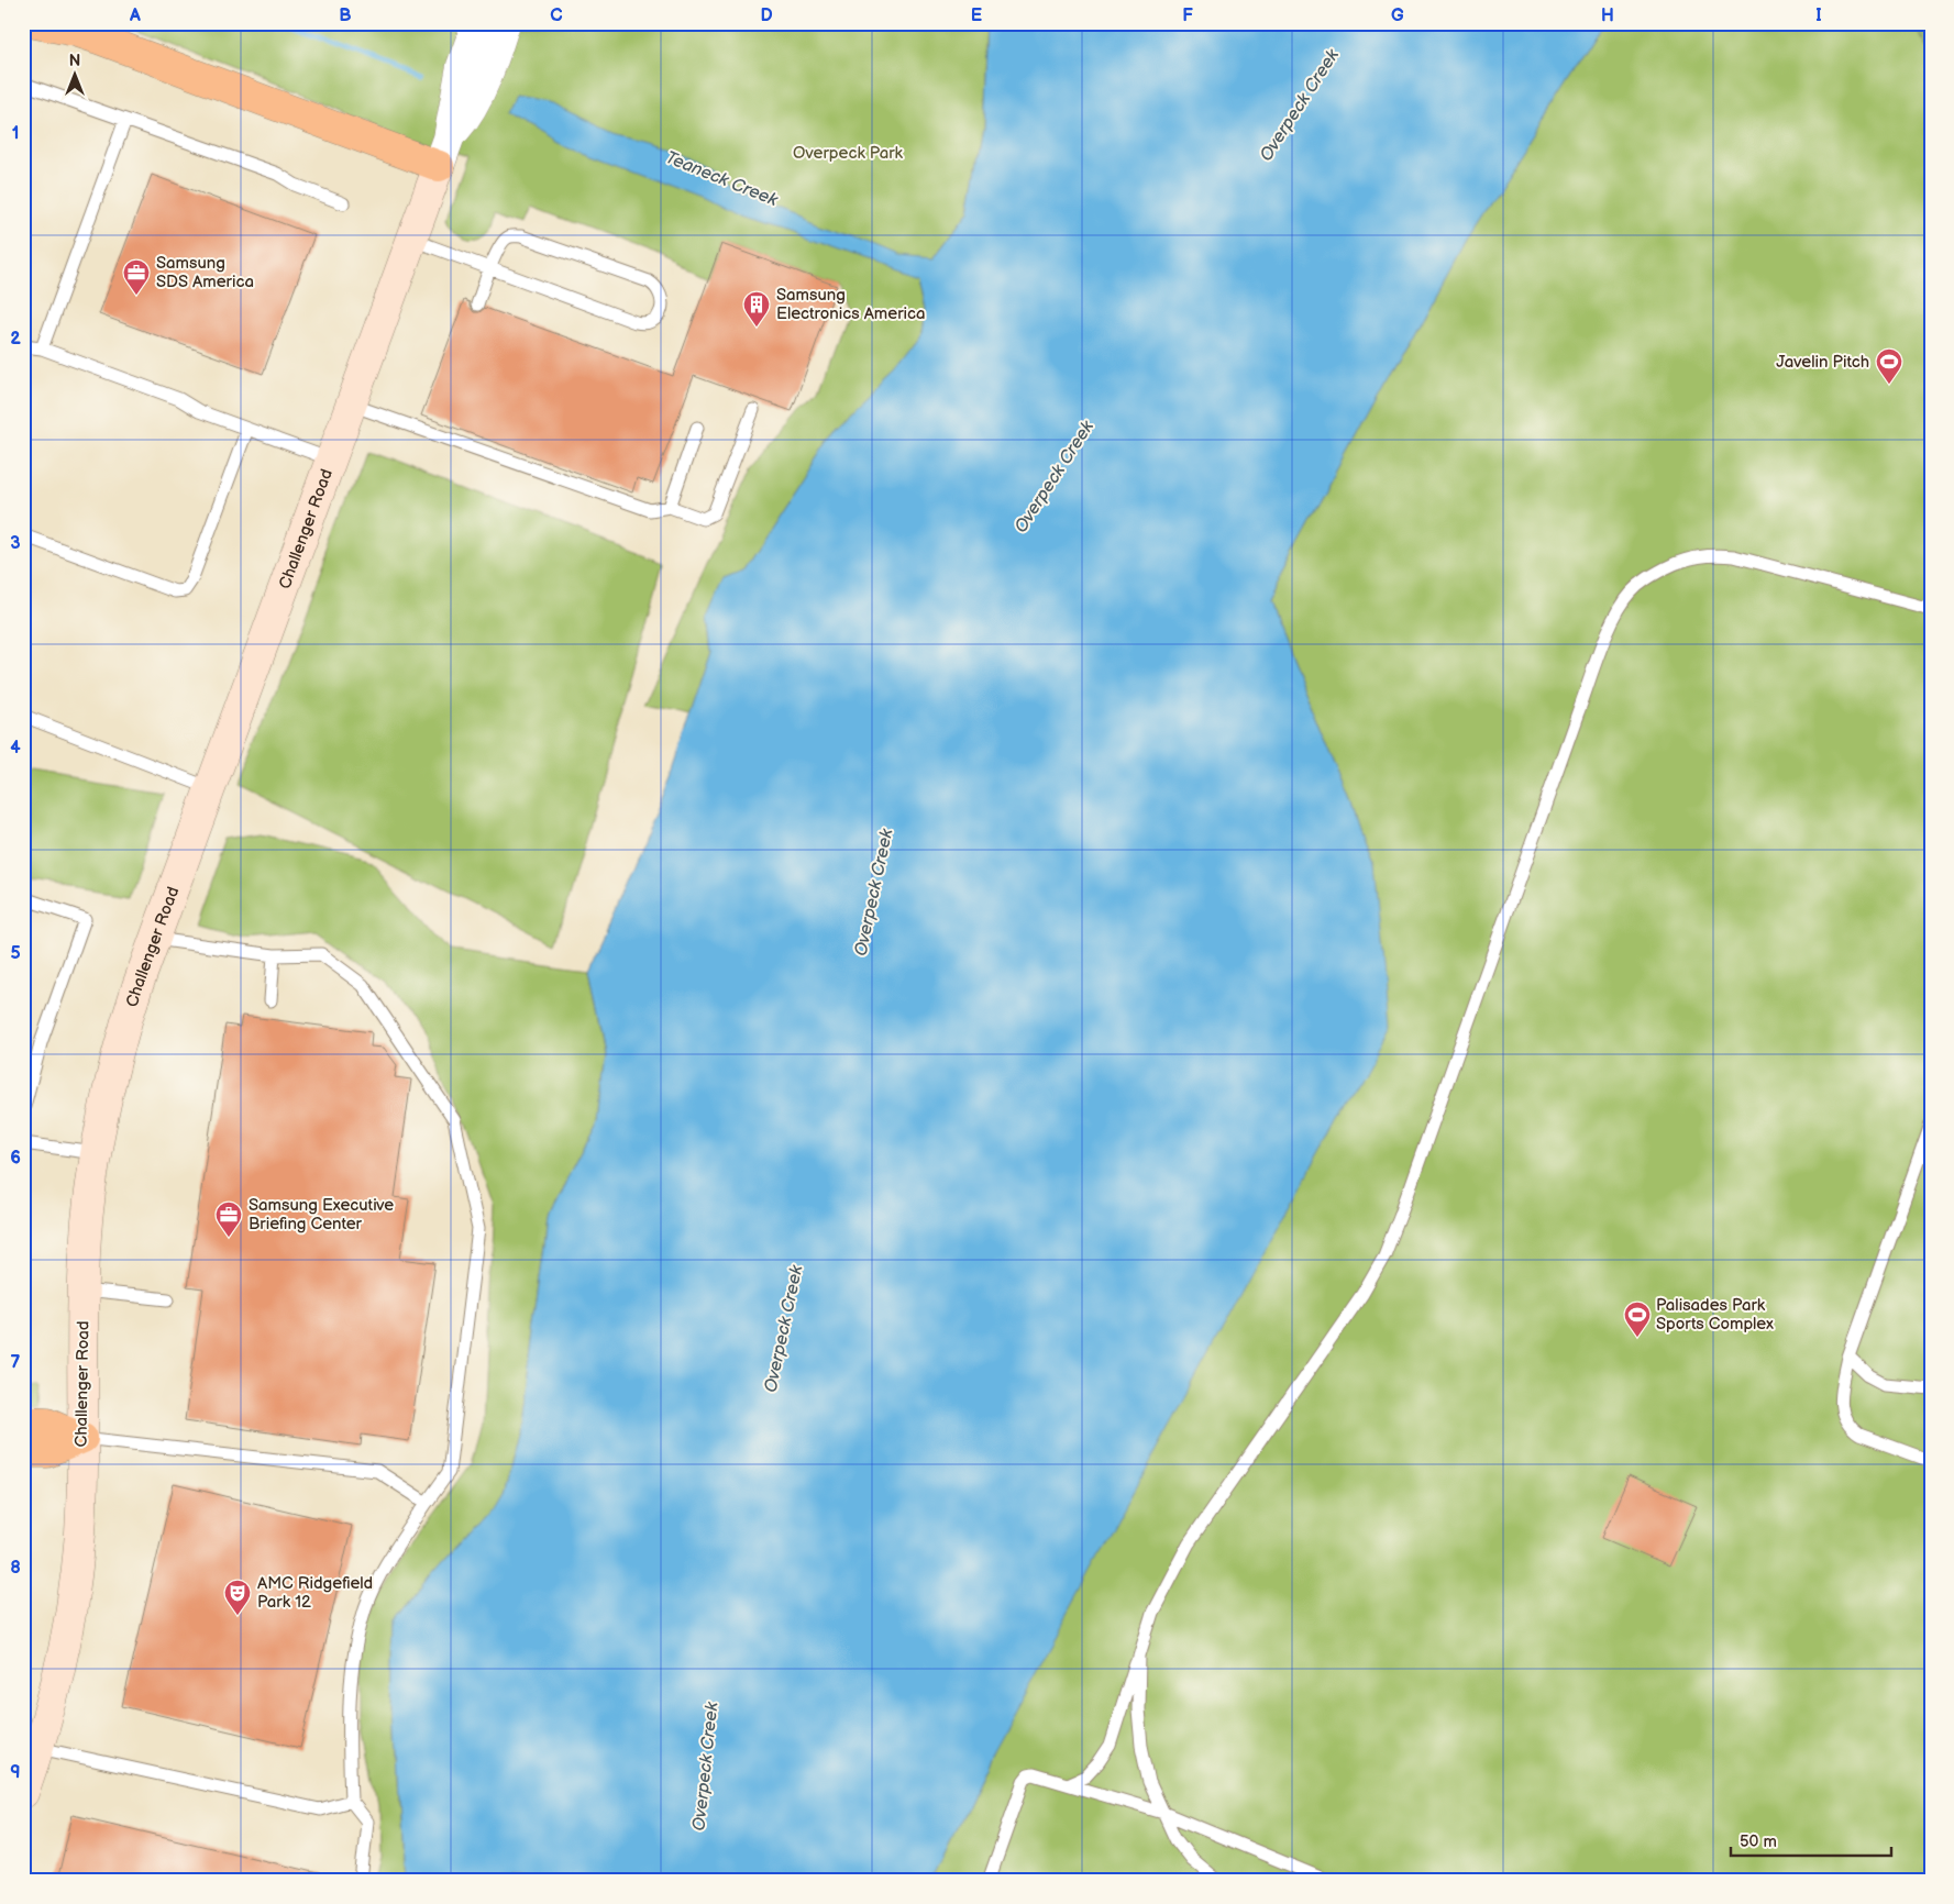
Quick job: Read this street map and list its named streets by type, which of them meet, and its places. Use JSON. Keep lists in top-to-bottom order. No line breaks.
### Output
{"streets":{"main road":["Challenger Road"]},"water":["Overpeck Creek","Teaneck Creek"],"parks":["Overpeck Park"],"places":{"office":["Samsung SDS America","Samsung Executive Briefing Center"],"building":["Samsung Electronics America"],"sports":["Javelin Pitch","Palisades Park Sports Complex"],"theatre":["AMC Ridgefield Park 12"]},"scale_bar":"50 m","north":"top","grid":{"columns":["A","B","C","D","E","F","G","H","I"],"rows":["1","2","3","4","5","6","7","8","9"]}}
